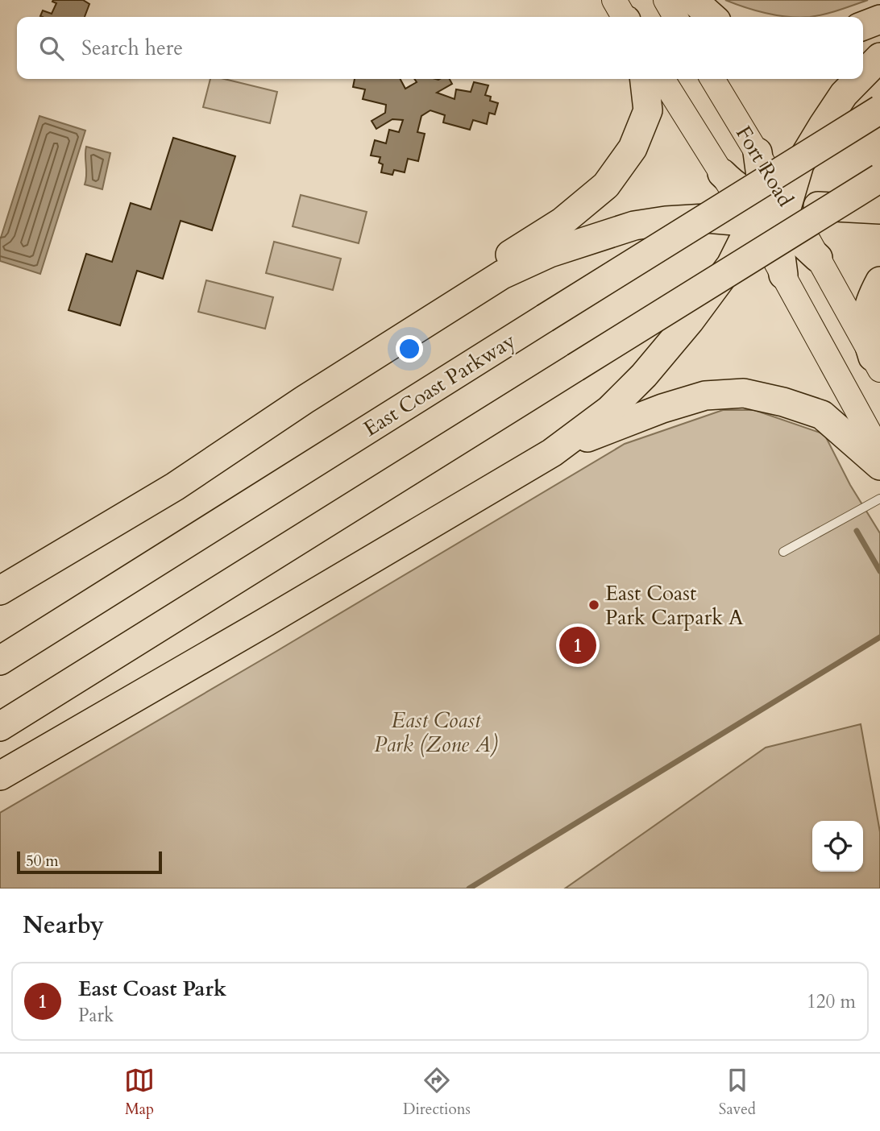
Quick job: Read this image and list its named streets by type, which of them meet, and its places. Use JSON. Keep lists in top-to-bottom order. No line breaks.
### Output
{"streets":{"highway":["East Coast Parkway"],"main road":["Fort Road"]},"parks":["East Coast Park (Zone A)"],"places":["East Coast Park Carpark A"],"scale_bar":"50 m","page":{"search":"Search here","pins":"1","scale":"50 m","heading":"Nearby","list":[{"mark":"1","name":"East Coast Park","note":"Park","value":"120 m"}],"nav":["Map","Directions","Saved"]}}
